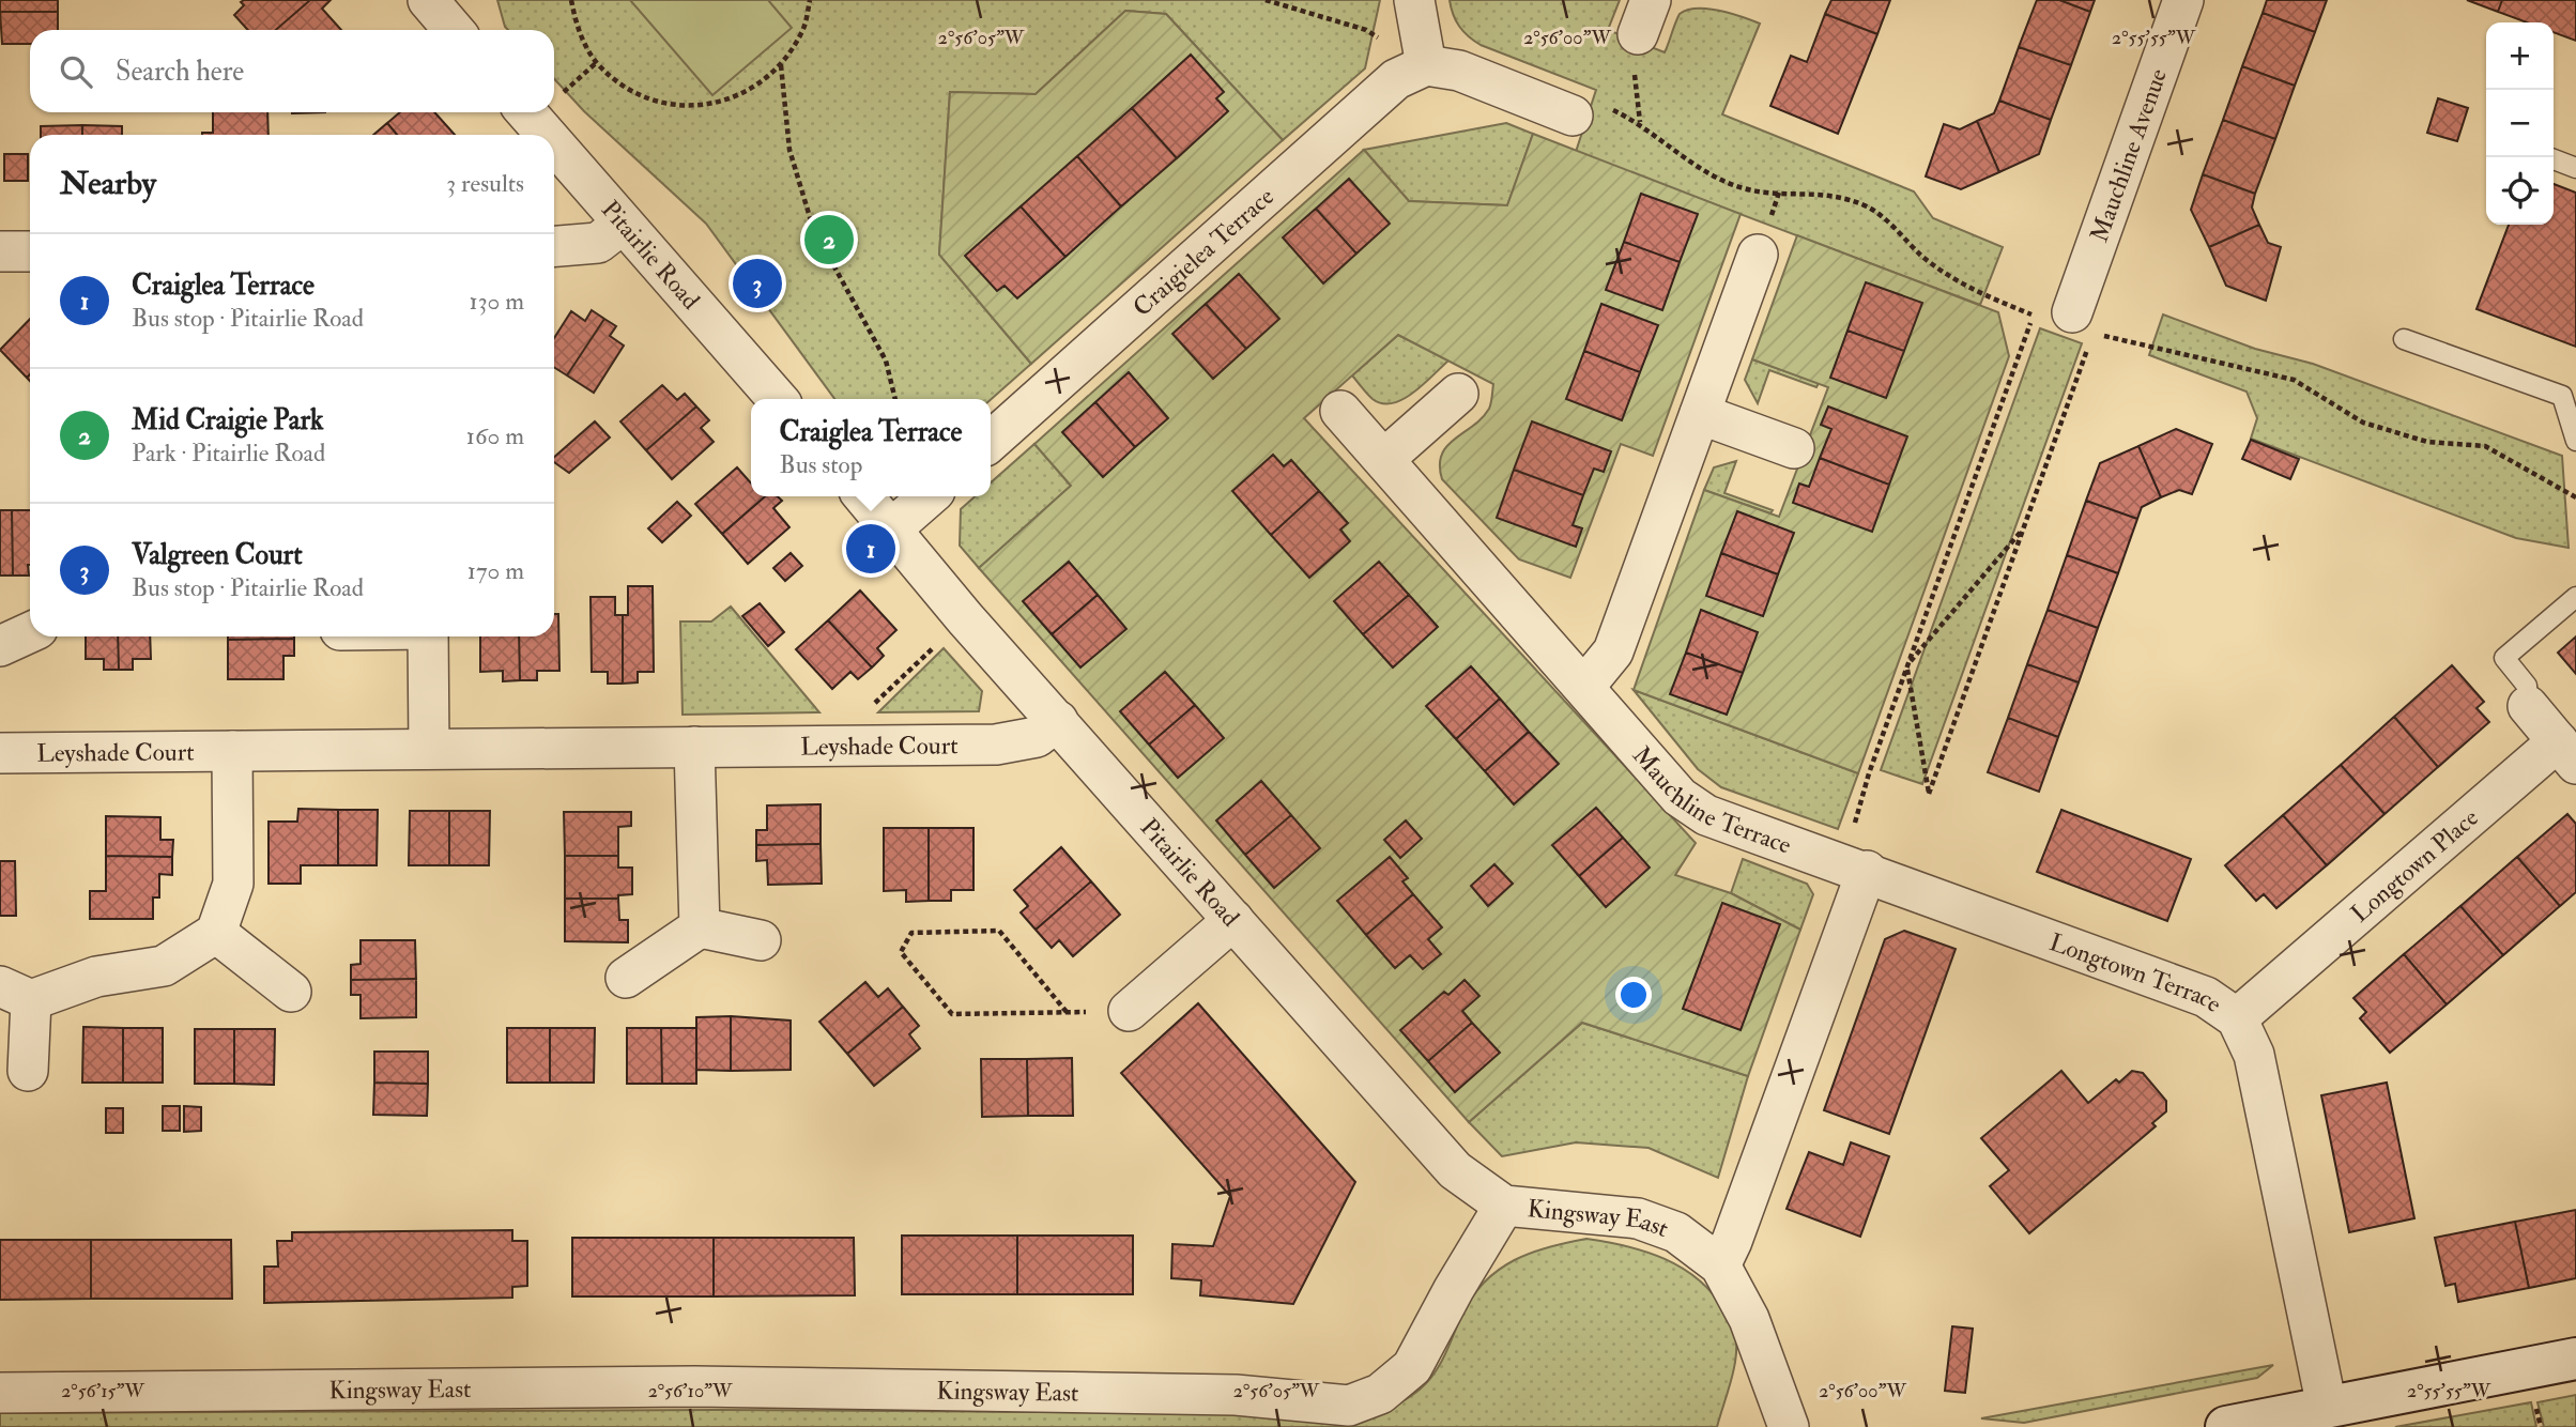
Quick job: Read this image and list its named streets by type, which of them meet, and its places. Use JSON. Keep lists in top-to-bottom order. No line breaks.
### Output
{"streets":{"street":["Mauchline Avenue","Craigielea Terrace","Pitairlie Road","Leyshade Court","Mauchline Terrace","Longtown Place","Longtown Terrace","Kingsway East"]},"crossings":[["Pitairlie Road","Leyshade Court"],["Pitairlie Road","Kingsway East"],["Mauchline Terrace","Longtown Terrace"],["Longtown Place","Longtown Terrace"]],"page":{"map_buttons":["+","−"],"search":"Search here","heading":["Nearby","3 results"],"pins":["2","3","1"],"list":[{"mark":"1","name":"Craiglea Terrace","note":"Bus stop · Pitairlie Road","value":"130 m"},{"mark":"2","name":"Mid Craigie Park","note":"Park · Pitairlie Road","value":"160 m"},{"mark":"3","name":"Valgreen Court","note":"Bus stop · Pitairlie Road","value":"170 m"}],"popup":["Craiglea Terrace","Bus stop"]},"coordinates":["2°56'05\"W","2°56'00\"W","2°55'55\"W","2°56'15\"W","2°56'10\"W"]}
